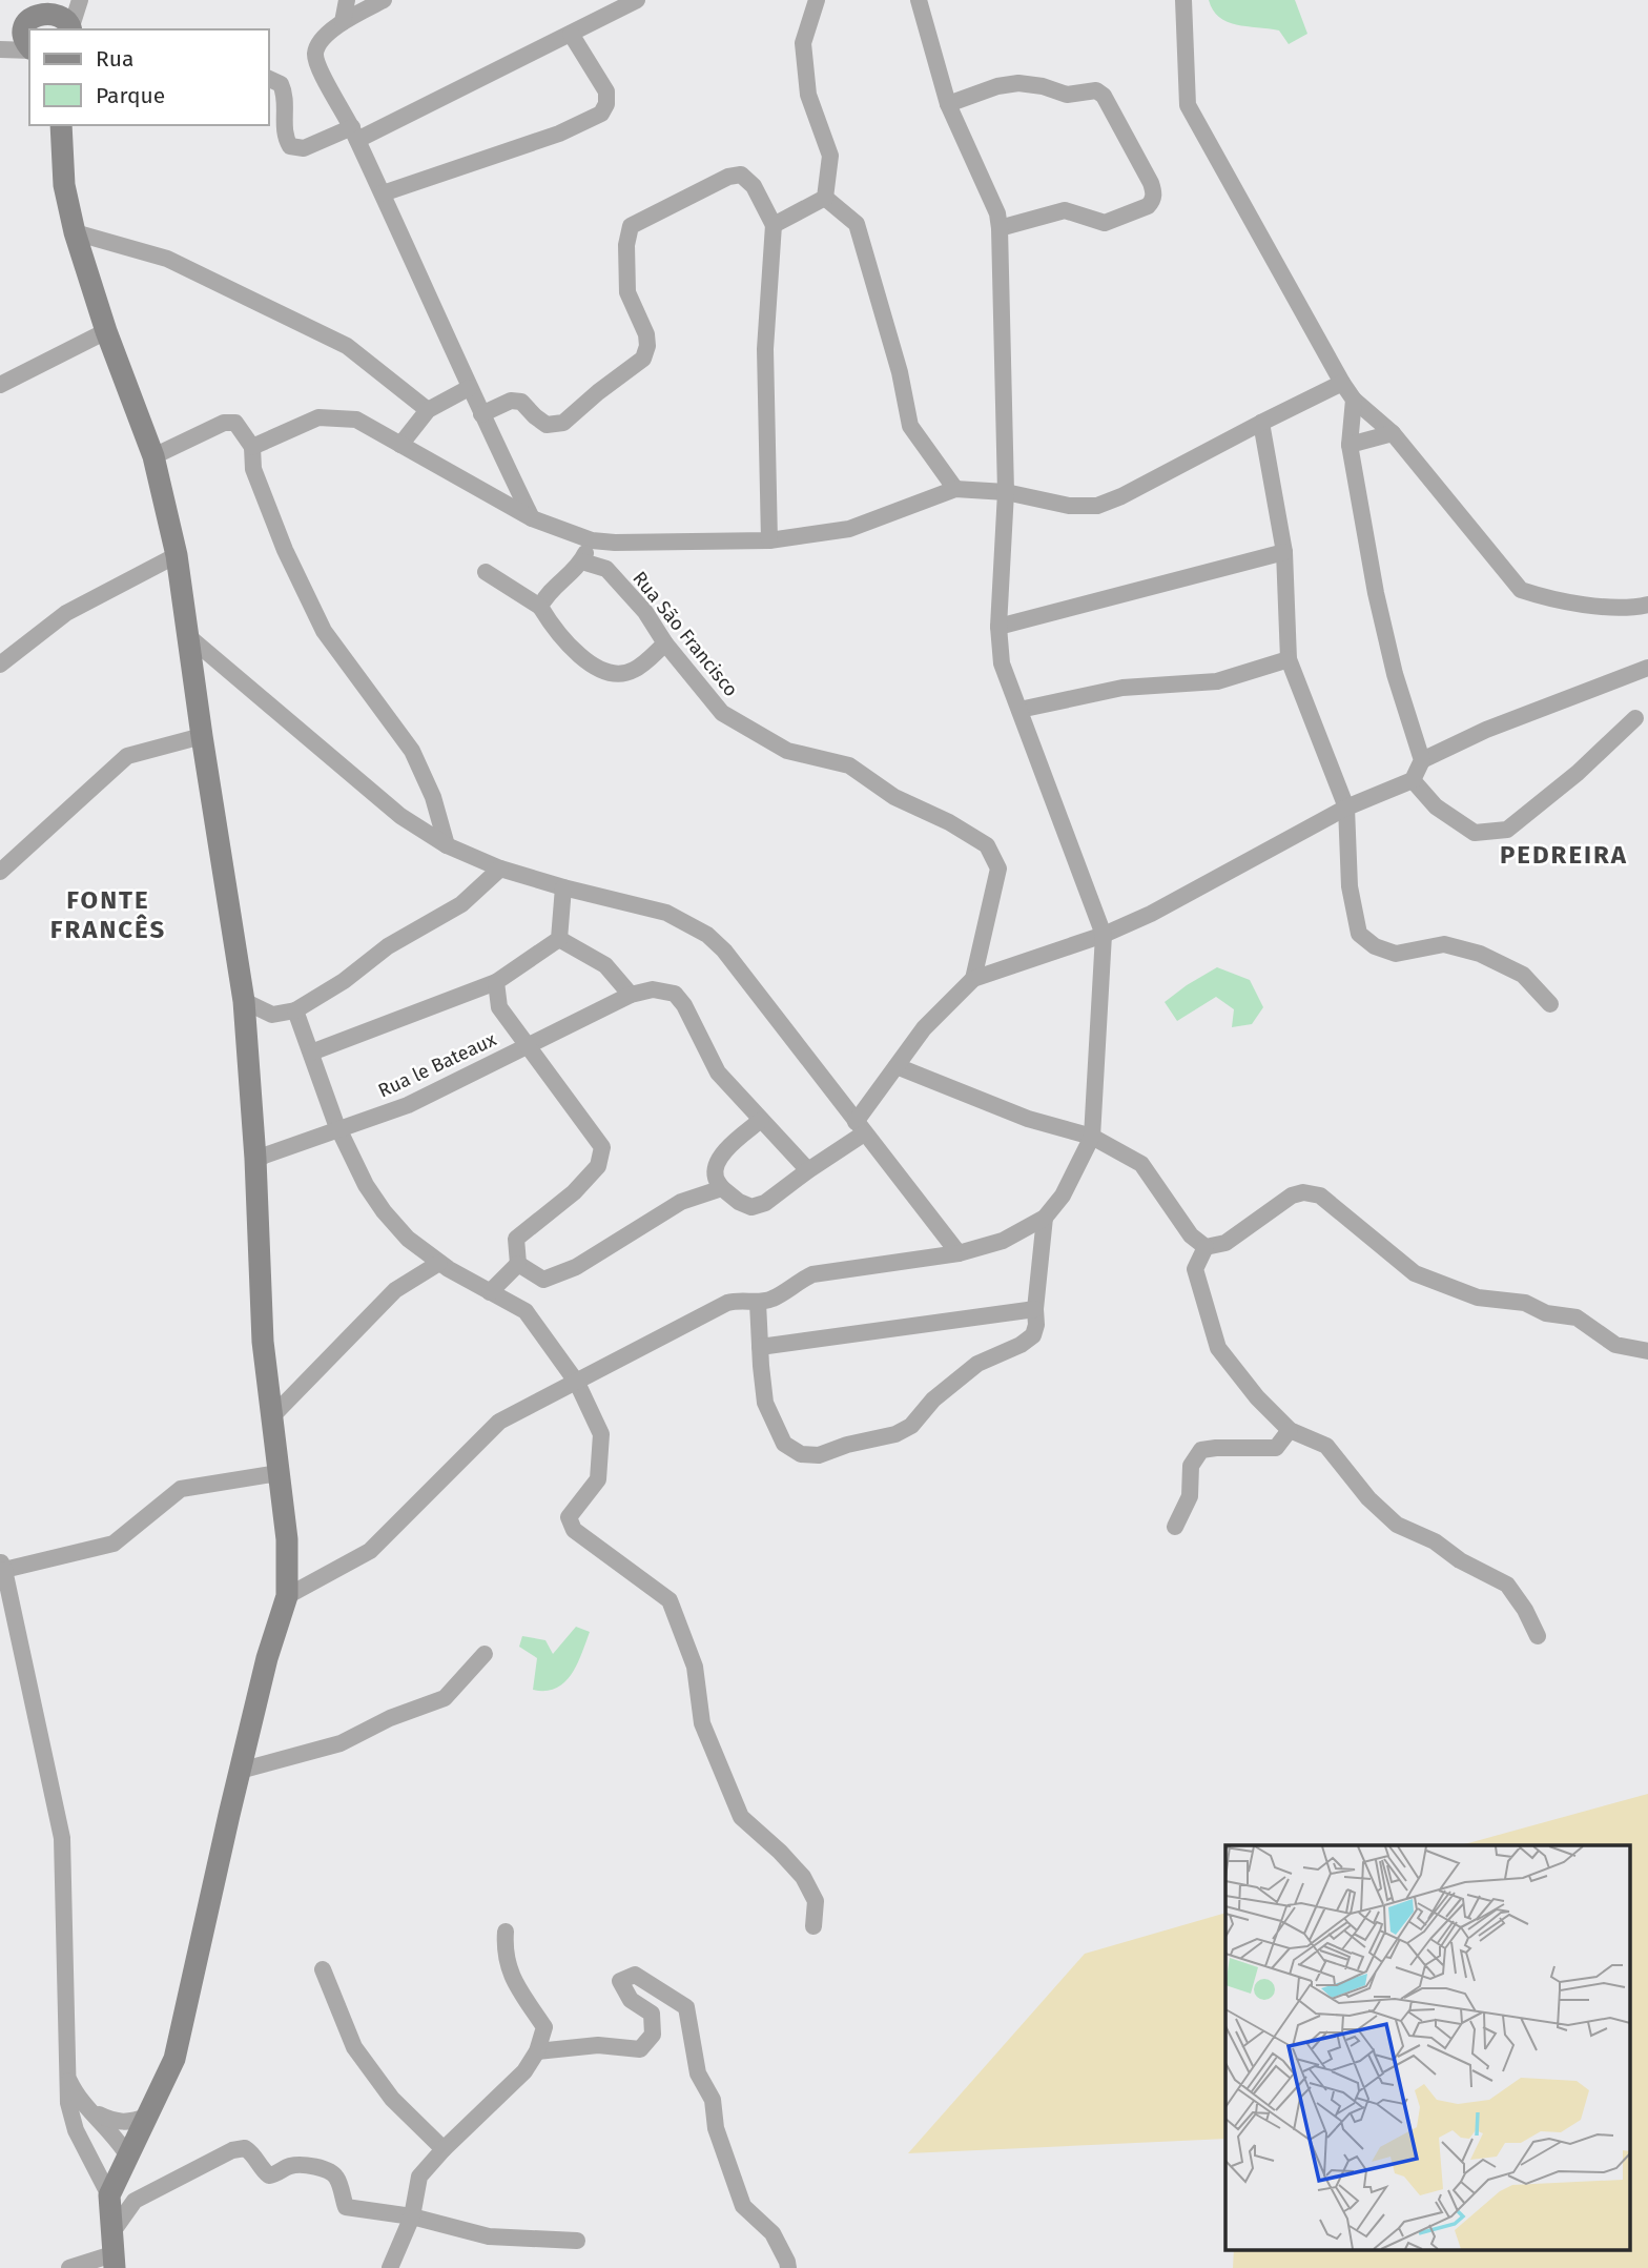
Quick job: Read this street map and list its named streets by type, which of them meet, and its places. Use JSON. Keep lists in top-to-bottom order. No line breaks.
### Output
{"streets":{"street":["Rua São Francisco","Rua le Bateaux"]},"districts":["PEDREIRA","FONTE FRANCÊS"],"legend":["Rua","Parque"]}
